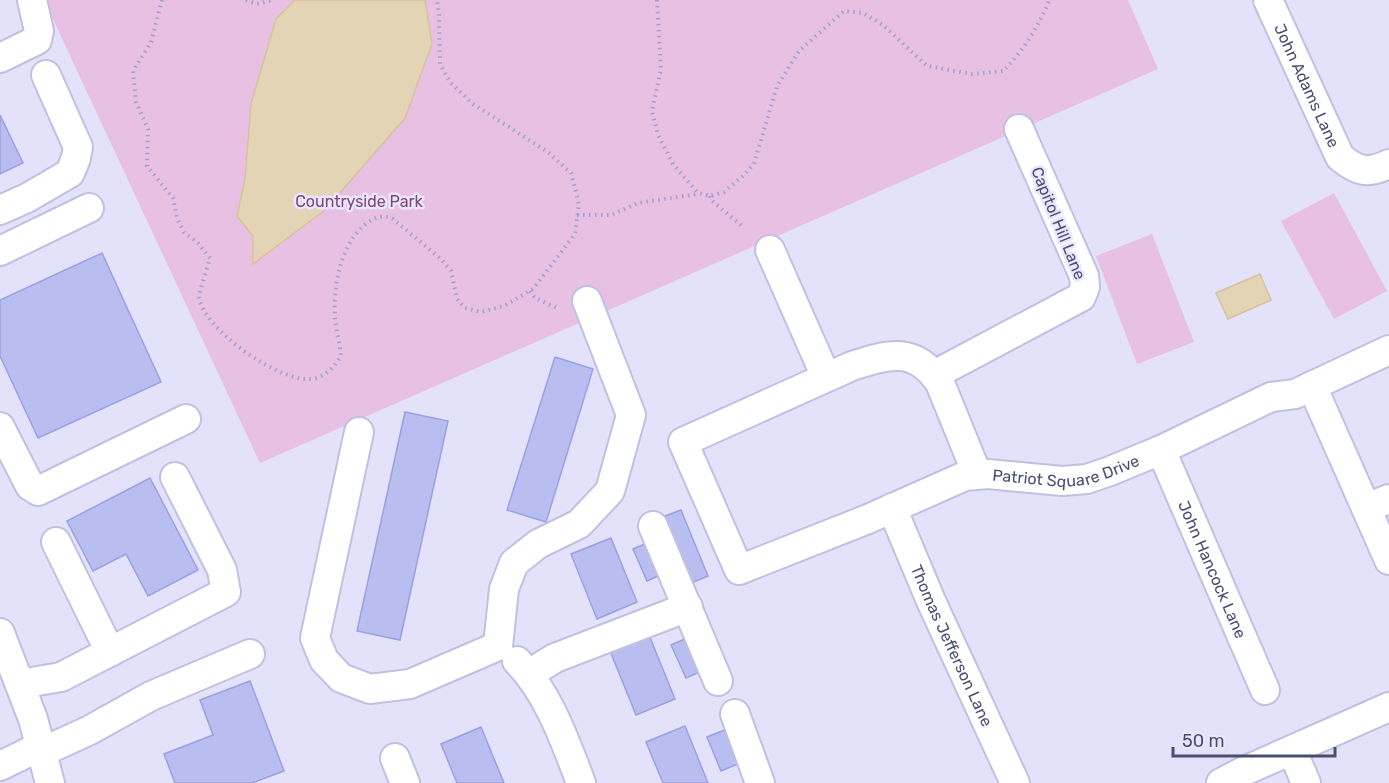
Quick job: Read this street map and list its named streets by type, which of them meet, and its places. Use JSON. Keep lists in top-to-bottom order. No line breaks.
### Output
{"streets":{"street":["John Adams Lane","Capitol Hill Lane","Patriot Square Drive","John Hancock Lane","Thomas Jefferson Lane"]},"crossings":[["Patriot Square Drive","John Hancock Lane"],["Patriot Square Drive","Thomas Jefferson Lane"]],"parks":["Countryside Park"],"scale_bar":"50 m"}
